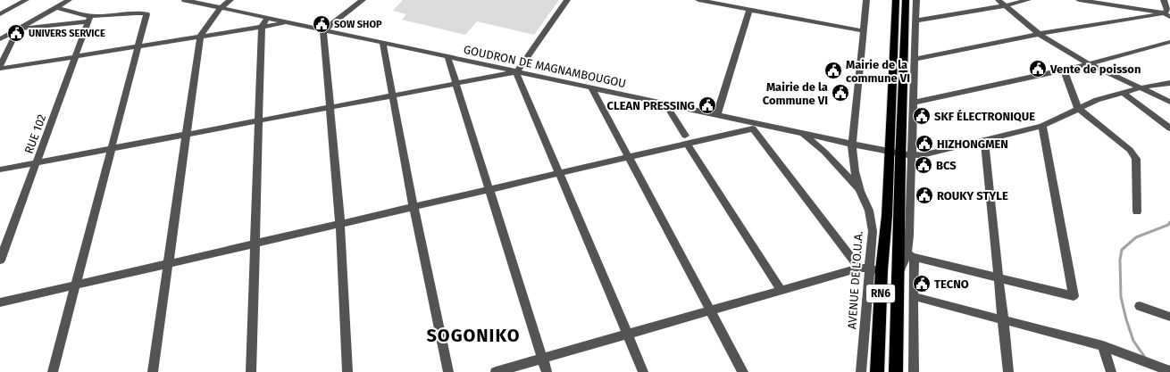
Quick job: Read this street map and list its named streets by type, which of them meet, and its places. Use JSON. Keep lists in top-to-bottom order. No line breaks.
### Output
{"streets":{"highway":["AVENUE DE L'O.U.A.","RN6"],"street":["GOUDRON DE MAGNAMBOUGOU","RUE 102"]},"crossings":[["GOUDRON DE MAGNAMBOUGOU","AVENUE DE L'O.U.A."]],"districts":["SOGONIKO"],"places":{"public building":["SOW SHOP","UNIVERS SERVICE","Vente de poisson","Mairie de la commune VI","Mairie de la Commune VI","CLEAN PRESSING","SKF ÉLECTRONIQUE","HIZHONGMEN","BCS","ROUKY STYLE","TECNO"]}}
